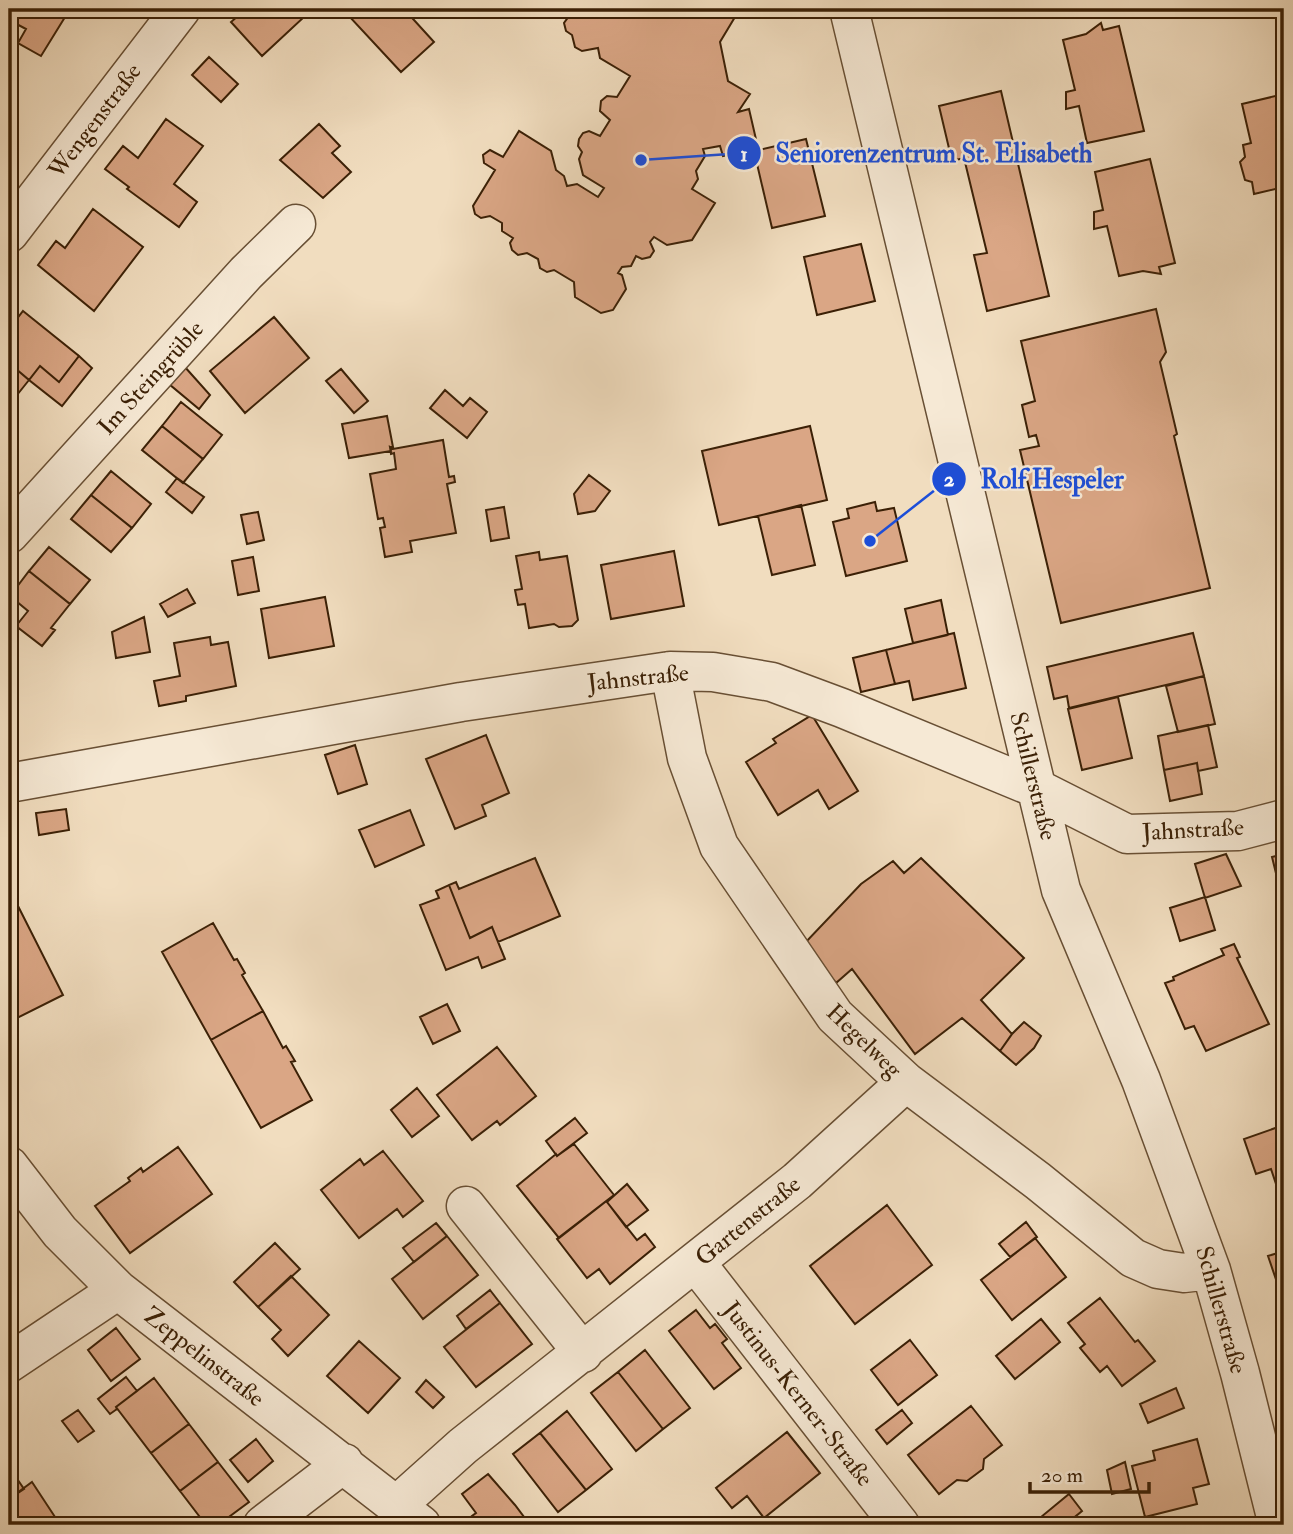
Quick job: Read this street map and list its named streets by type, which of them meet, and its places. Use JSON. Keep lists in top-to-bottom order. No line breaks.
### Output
{"streets":{"street":["Wengenstraße","Im Steingrüble","Jahnstraße","Schillerstraße","Hegelweg","Gartenstraße","Zeppelinstraße","Justinus-Kerner-Straße"]},"crossings":[["Jahnstraße","Schillerstraße"],["Jahnstraße","Hegelweg"],["Schillerstraße","Hegelweg"],["Hegelweg","Gartenstraße"],["Gartenstraße","Zeppelinstraße"],["Gartenstraße","Justinus-Kerner-Straße"]],"places":["Seniorenzentrum St. Elisabeth","Rolf Hespeler"],"scale_bar":"20 m"}
